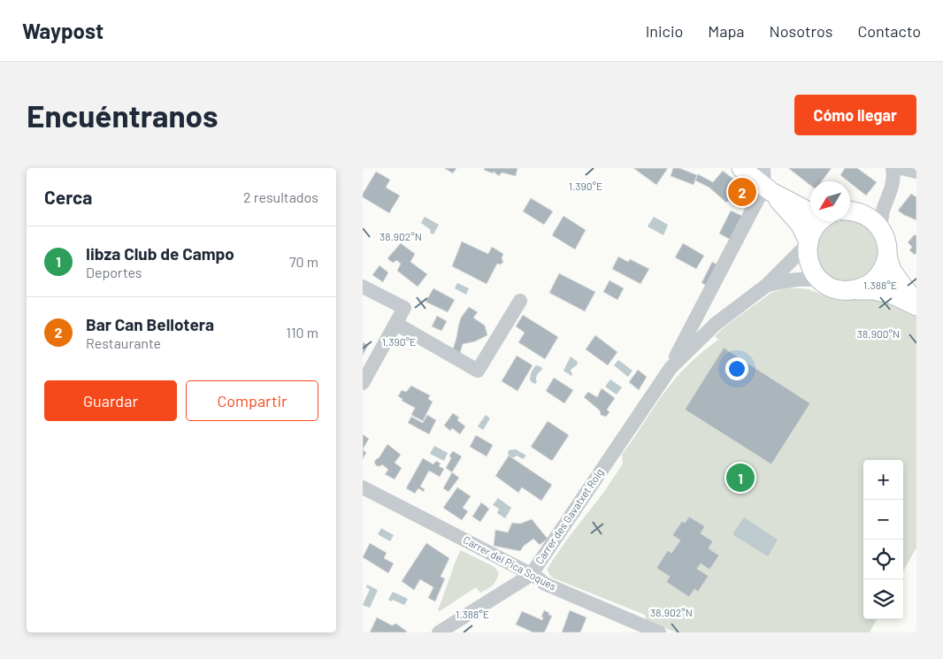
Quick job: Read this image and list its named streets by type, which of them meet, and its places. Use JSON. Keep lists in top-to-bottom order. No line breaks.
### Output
{"streets":{"street":["Carrer des Gavatxet Roig","Carrer del Pica Soques"]},"crossings":[["Carrer des Gavatxet Roig","Carrer del Pica Soques"]],"north":"bottom left","page":{"header":"Waypost","nav":["Inicio","Mapa","Nosotros","Contacto"],"buttons":["Cómo llegar",["Guardar","Compartir"]],"title":"Encuéntranos","heading":["Cerca","2 resultados"],"pins":["2","1"],"list":[{"mark":"1","name":"Iibza Club de Campo","note":"Deportes","value":"70 m"},{"mark":"2","name":"Bar Can Bellotera","note":"Restaurante","value":"110 m"}],"map_buttons":["+","−"]},"coordinates":["1.390°E","38.902°N","1.388°E","38.900°N"]}
